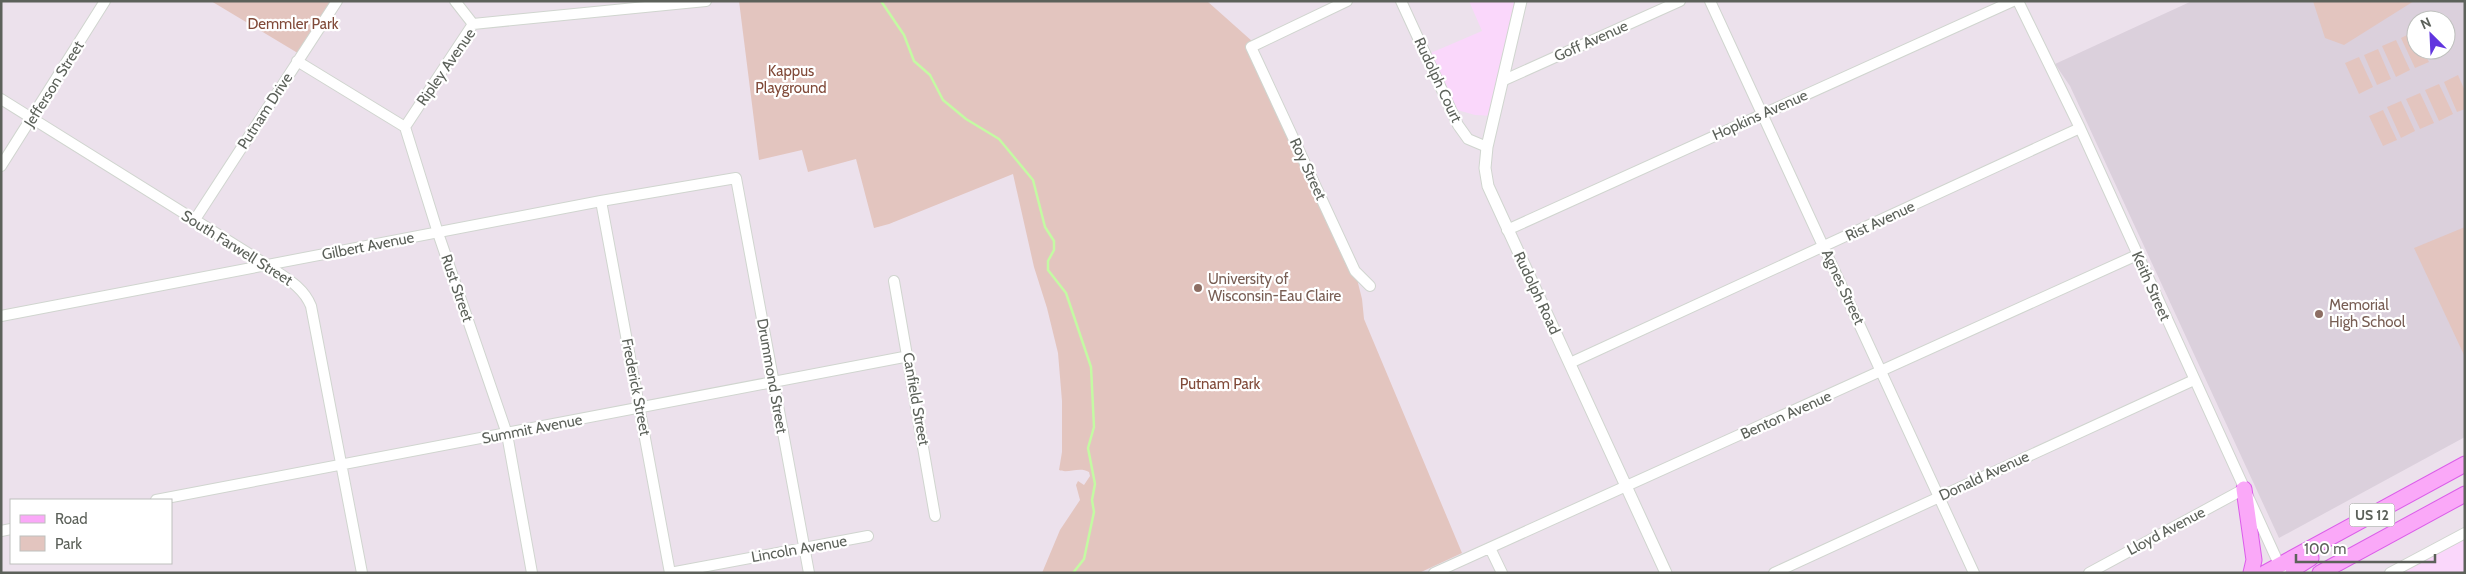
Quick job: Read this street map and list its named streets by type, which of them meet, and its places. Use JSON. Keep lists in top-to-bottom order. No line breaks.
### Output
{"streets":{"main road":["US 12"],"street":["Goff Avenue","Ripley Avenue","Rudolph Court","Jefferson Street","Putnam Drive","Hopkins Avenue","Roy Street","Rist Avenue","Gilbert Avenue","South Farwell Street","Keith Street","Agnes Street","Rust Street","Rudolph Road","Drummond Street","Frederick Street","Canfield Street","Benton Avenue","Summit Avenue","Donald Avenue","Lloyd Avenue","Lincoln Avenue"]},"crossings":[["Goff Avenue","Rudolph Road"],["Ripley Avenue","Rust Street"],["Rudolph Court","Rudolph Road"],["Jefferson Street","South Farwell Street"],["Putnam Drive","South Farwell Street"],["Hopkins Avenue","Agnes Street"],["Hopkins Avenue","Rudolph Road"],["Rist Avenue","Keith Street"],["Rist Avenue","Agnes Street"],["Rist Avenue","Rudolph Road"],["Gilbert Avenue","South Farwell Street"],["Gilbert Avenue","Rust Street"],["Gilbert Avenue","Drummond Street"],["Gilbert Avenue","Frederick Street"],["South Farwell Street","Summit Avenue"],["Keith Street","Benton Avenue"],["Keith Street","Donald Avenue"],["Keith Street","US 12"],["Keith Street","Lloyd Avenue"],["Agnes Street","Benton Avenue"],["Agnes Street","Donald Avenue"],["Rust Street","Summit Avenue"],["Rudolph Road","Benton Avenue"],["Drummond Street","Summit Avenue"],["Drummond Street","Lincoln Avenue"],["Frederick Street","Summit Avenue"],["Frederick Street","Lincoln Avenue"],["Canfield Street","Summit Avenue"]],"parks":["Demmler Park","Kappus Playground","Putnam Park"],"places":["University of Wisconsin-Eau Claire","Memorial High School"],"legend":["Road","Park"],"scale_bar":"100 m","north":"top left"}
